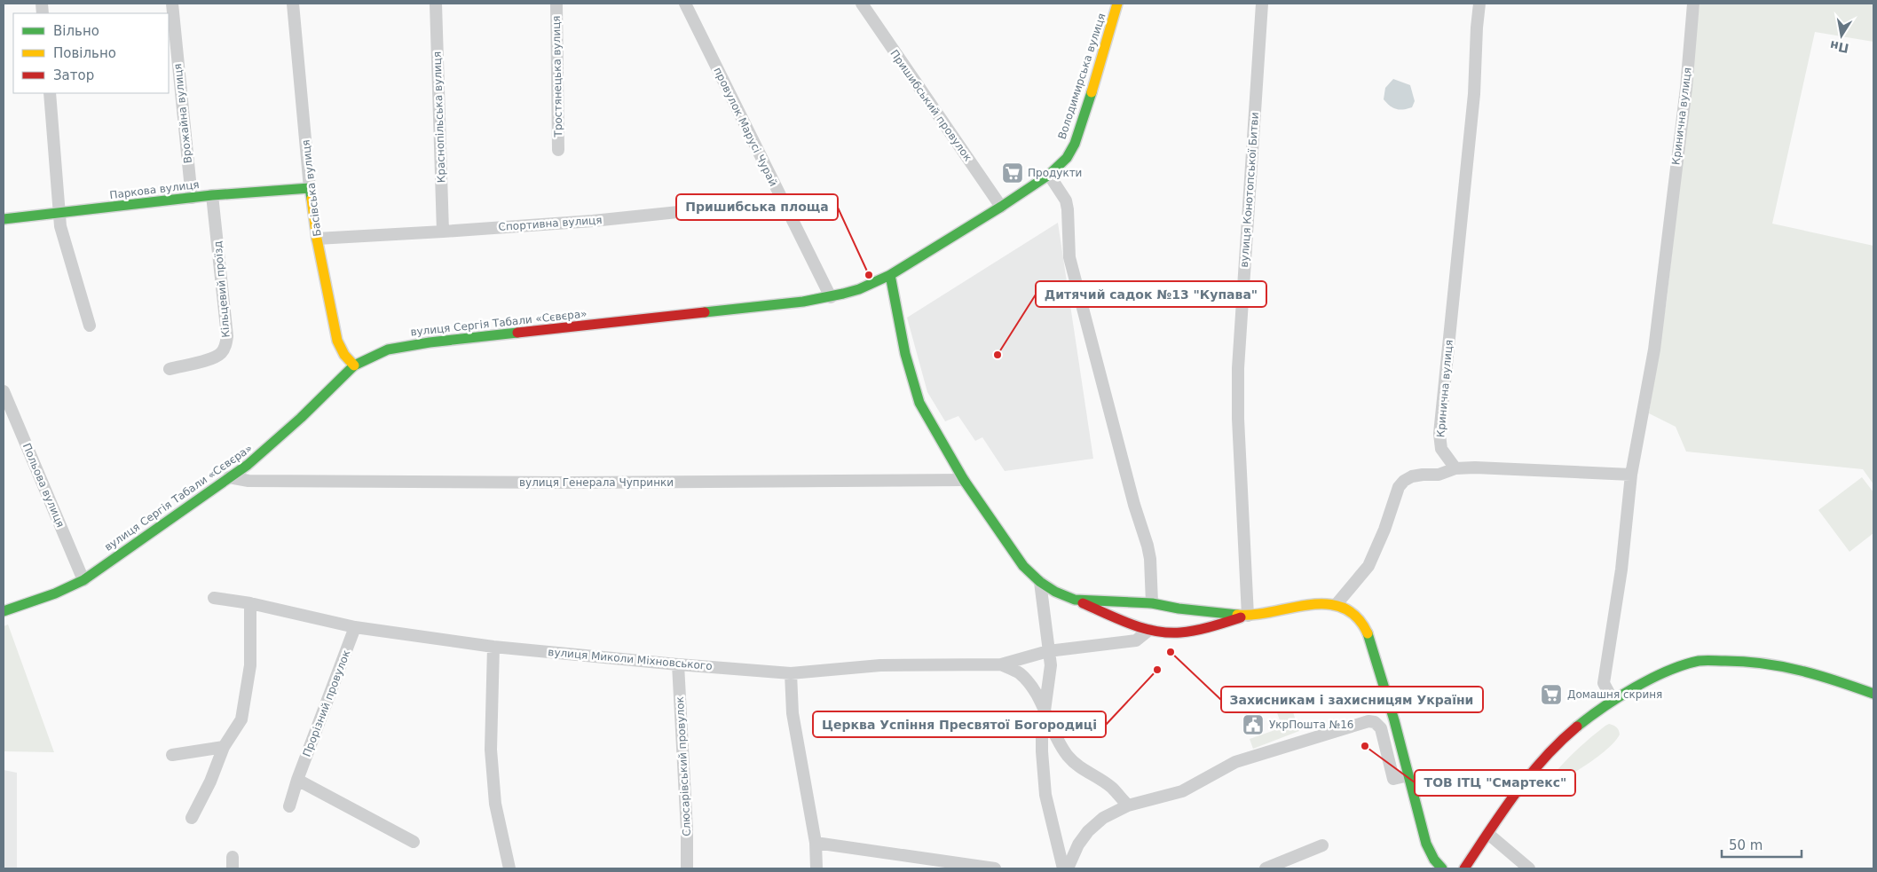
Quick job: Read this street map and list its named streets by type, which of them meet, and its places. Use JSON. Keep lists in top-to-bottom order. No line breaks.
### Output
{"streets":{"main road":["Володимирська вулиця","Басівська вулиця","Паркова вулиця","вулиця Сергія Табали «Сєвєра»"],"street":["Тростянецька вулиця","Пришибський провулок","Врожайна вулиця","Кринична вулиця","Краснопільська вулиця","провулок Марусі Чурай","вулиця Конотопської Битви","Спортивна вулиця","Кільцевий проїзд","вулиця Генерала Чупринки","Польова вулиця","вулиця Миколи Міхновського","Прорізний провулок","Слюсарівський провулок"]},"crossings":[["Володимирська вулиця","вулиця Сергія Табали «Сєвєра»"],["Пришибський провулок","вулиця Сергія Табали «Сєвєра»"],["Врожайна вулиця","Паркова вулиця"],["Краснопільська вулиця","Спортивна вулиця"],["провулок Марусі Чурай","Спортивна вулиця"],["провулок Марусі Чурай","вулиця Сергія Табали «Сєвєра»"],["Басівська вулиця","Паркова вулиця"],["Басівська вулиця","Спортивна вулиця"],["Басівська вулиця","вулиця Сергія Табали «Сєвєра»"],["Паркова вулиця","Кільцевий проїзд"],["вулиця Сергія Табали «Сєвєра»","вулиця Генерала Чупринки"],["вулиця Сергія Табали «Сєвєра»","Польова вулиця"],["вулиця Миколи Міхновського","Прорізний провулок"],["вулиця Миколи Міхновського","Слюсарівський провулок"]],"places":{"supermarket":["Продукти","Домашня скриня"],"other":["Пришибська площа","Дитячий садок №13 \"Купава\"","Захисникам і захисницям України","Церква Успіння Пресвятої Богородиці","ТОВ ІТЦ \"Смартекс\""],"public building":["УкрПошта №16"]},"legend":["Вільно","Повільно","Затор"],"scale_bar":"50 m","north":"bottom"}
